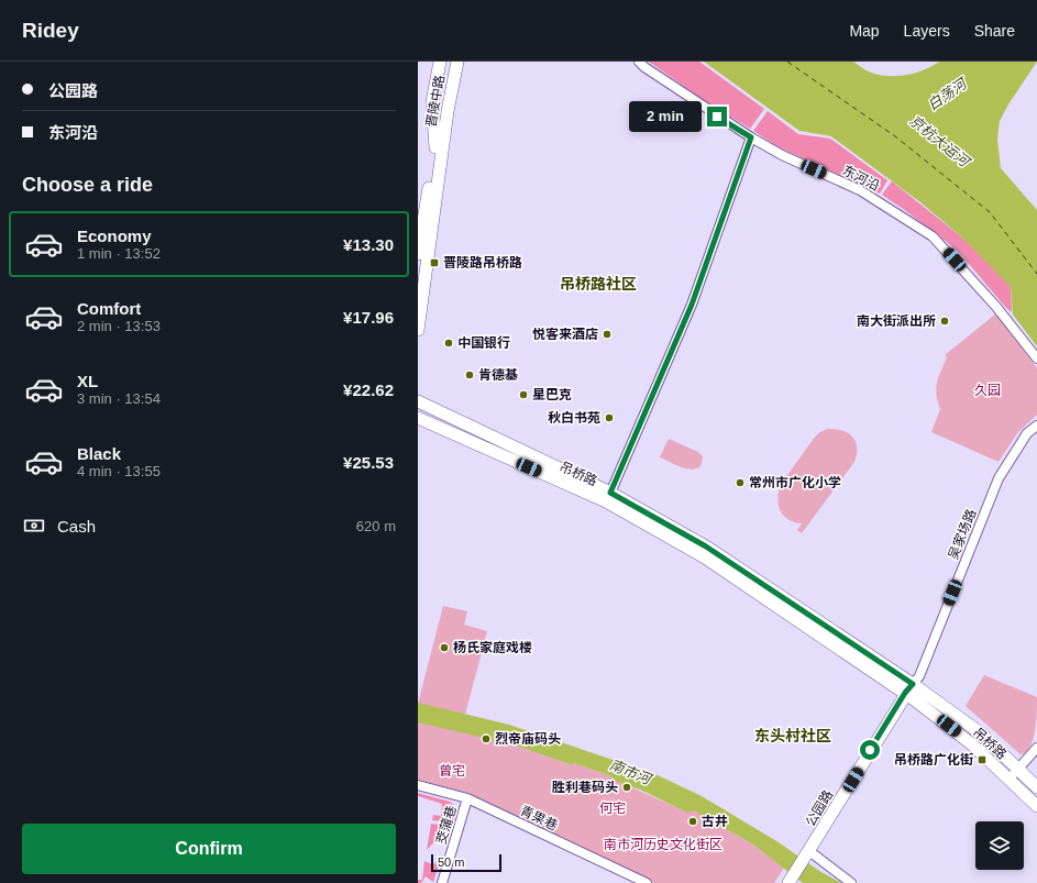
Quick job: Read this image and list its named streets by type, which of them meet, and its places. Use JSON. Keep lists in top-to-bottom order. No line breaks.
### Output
{"streets":{"main road":["晋陵中路","吊桥路","公园路"],"street":["东河沿","吴家场路","青果巷","茭蒲巷"]},"crossings":[["吊桥路","吴家场路"],["吊桥路","公园路"],["吴家场路","公园路"],["青果巷","茭蒲巷"]],"districts":["吊桥路社区","东头村社区"],"water":["白荡河","京杭大运河","南市河"],"parks":["久园","曾宅","何宅","南市河历史文化街区"],"places":{"transit":["晋陵路吊桥路","吊桥路广化街"],"other":["南大街派出所","悦客来酒店","中国银行","肯德基","星巴克","秋白书苑","常州市广化小学","杨氏家庭戏楼","烈帝庙码头","胜利巷码头","古井"]},"scale_bar":"50 m","page":{"header":"Ridey","nav":["Map","Layers","Share"],"banner":["公园路","东河沿"],"bubble":"2 min","heading":"Choose a ride","list":[{"name":"Economy","note":"1 min · 13:52","value":"¥13.30"},{"name":"Comfort","note":"2 min · 13:53","value":"¥17.96"},{"name":"XL","note":"3 min · 13:54","value":"¥22.62"},{"name":"Black","note":"4 min · 13:55","value":"¥25.53"}],"pay":["Cash","620 m"],"buttons":"Confirm","scale":"50 m"}}
